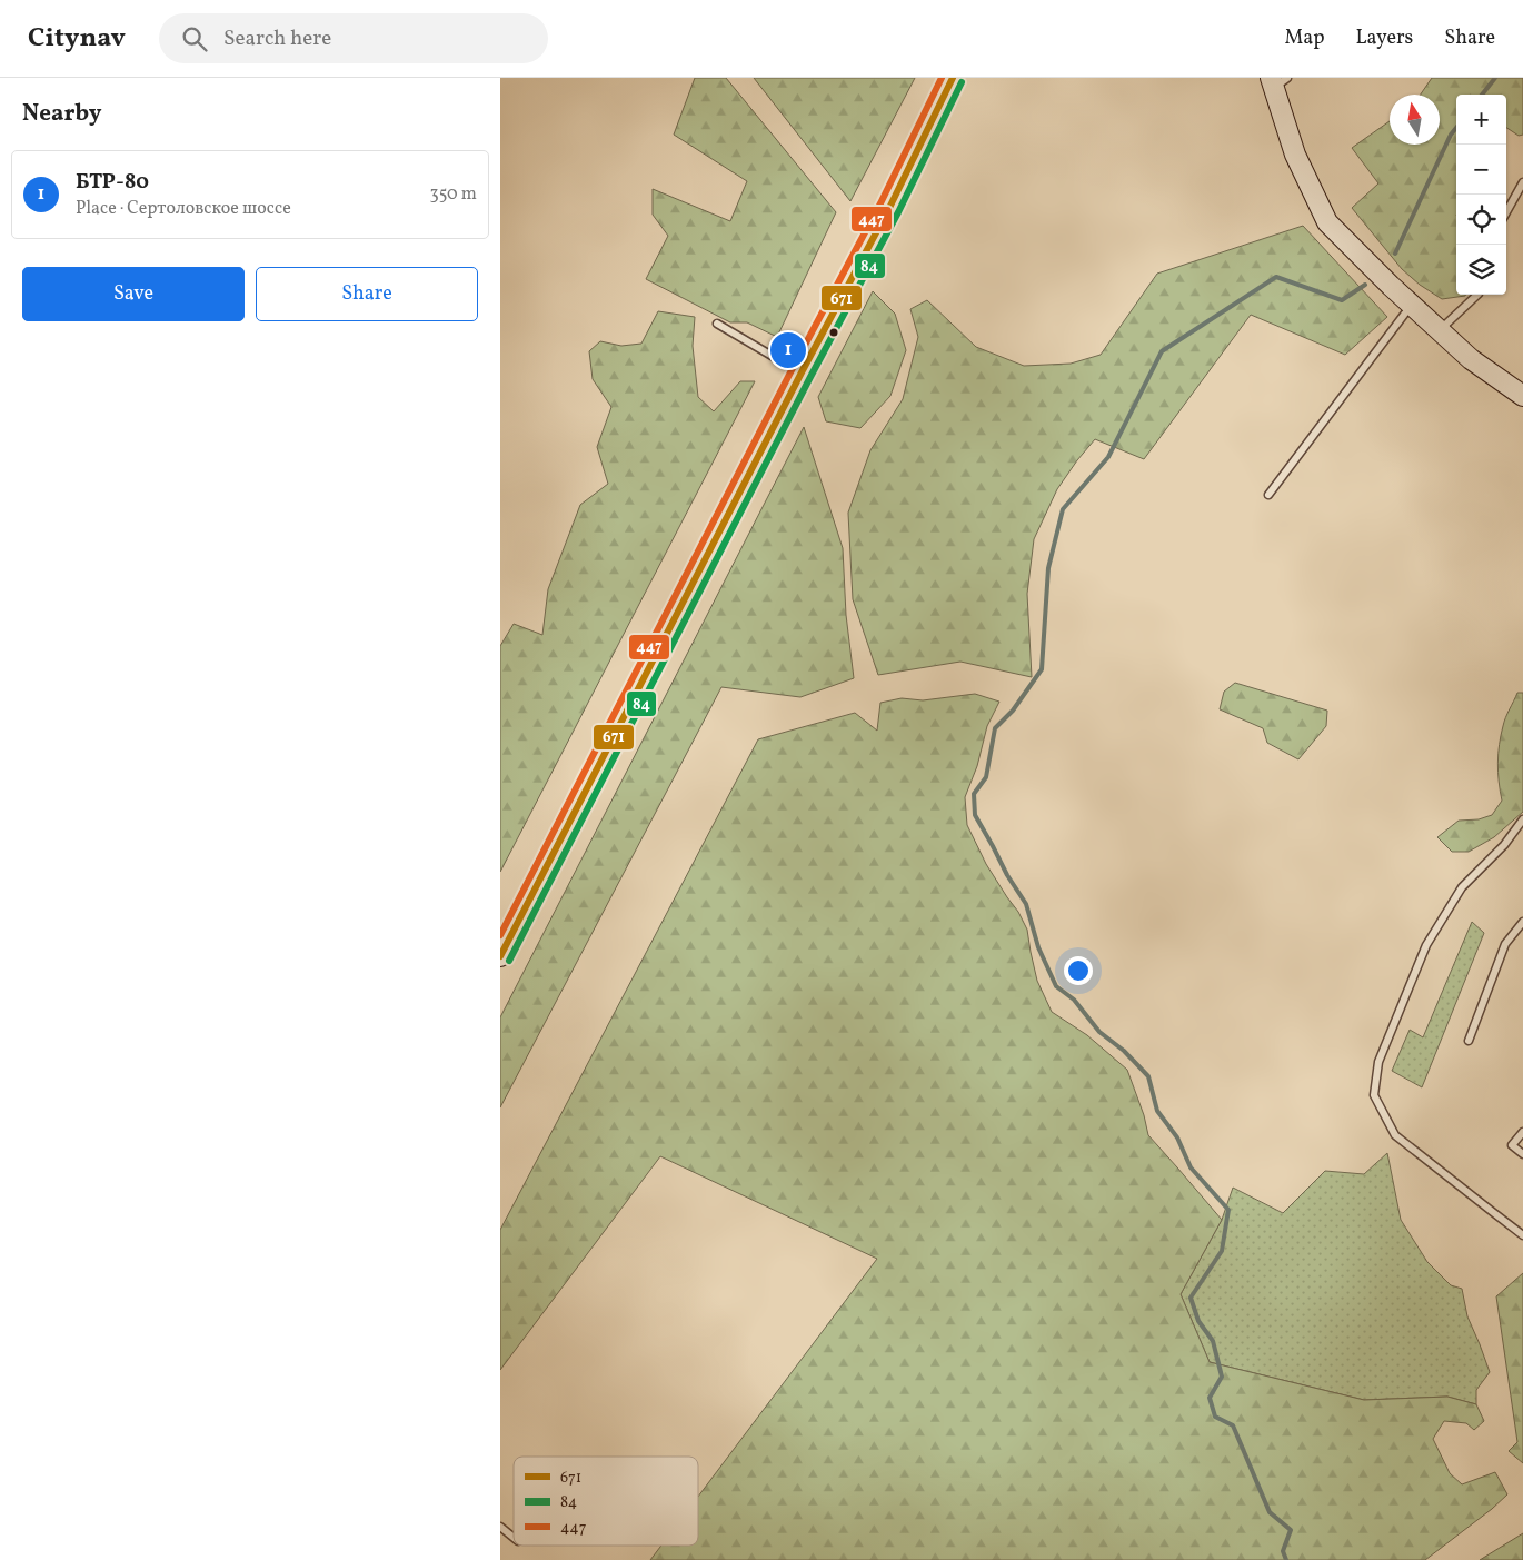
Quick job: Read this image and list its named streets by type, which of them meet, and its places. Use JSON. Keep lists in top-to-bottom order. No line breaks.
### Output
{"lines":["transit line 671","transit line 447","transit line 84"],"legend":["671","84","447"],"north":"top","page":{"header":"Citynav","search":"Search here","nav":["Map","Layers","Share"],"heading":"Nearby","map_buttons":["+","−"],"list":[{"mark":"1","name":"БТР-80","note":"Place · Сертоловское шоссе","value":"350 m"}],"buttons":["Save","Share"],"pins":"1"}}
